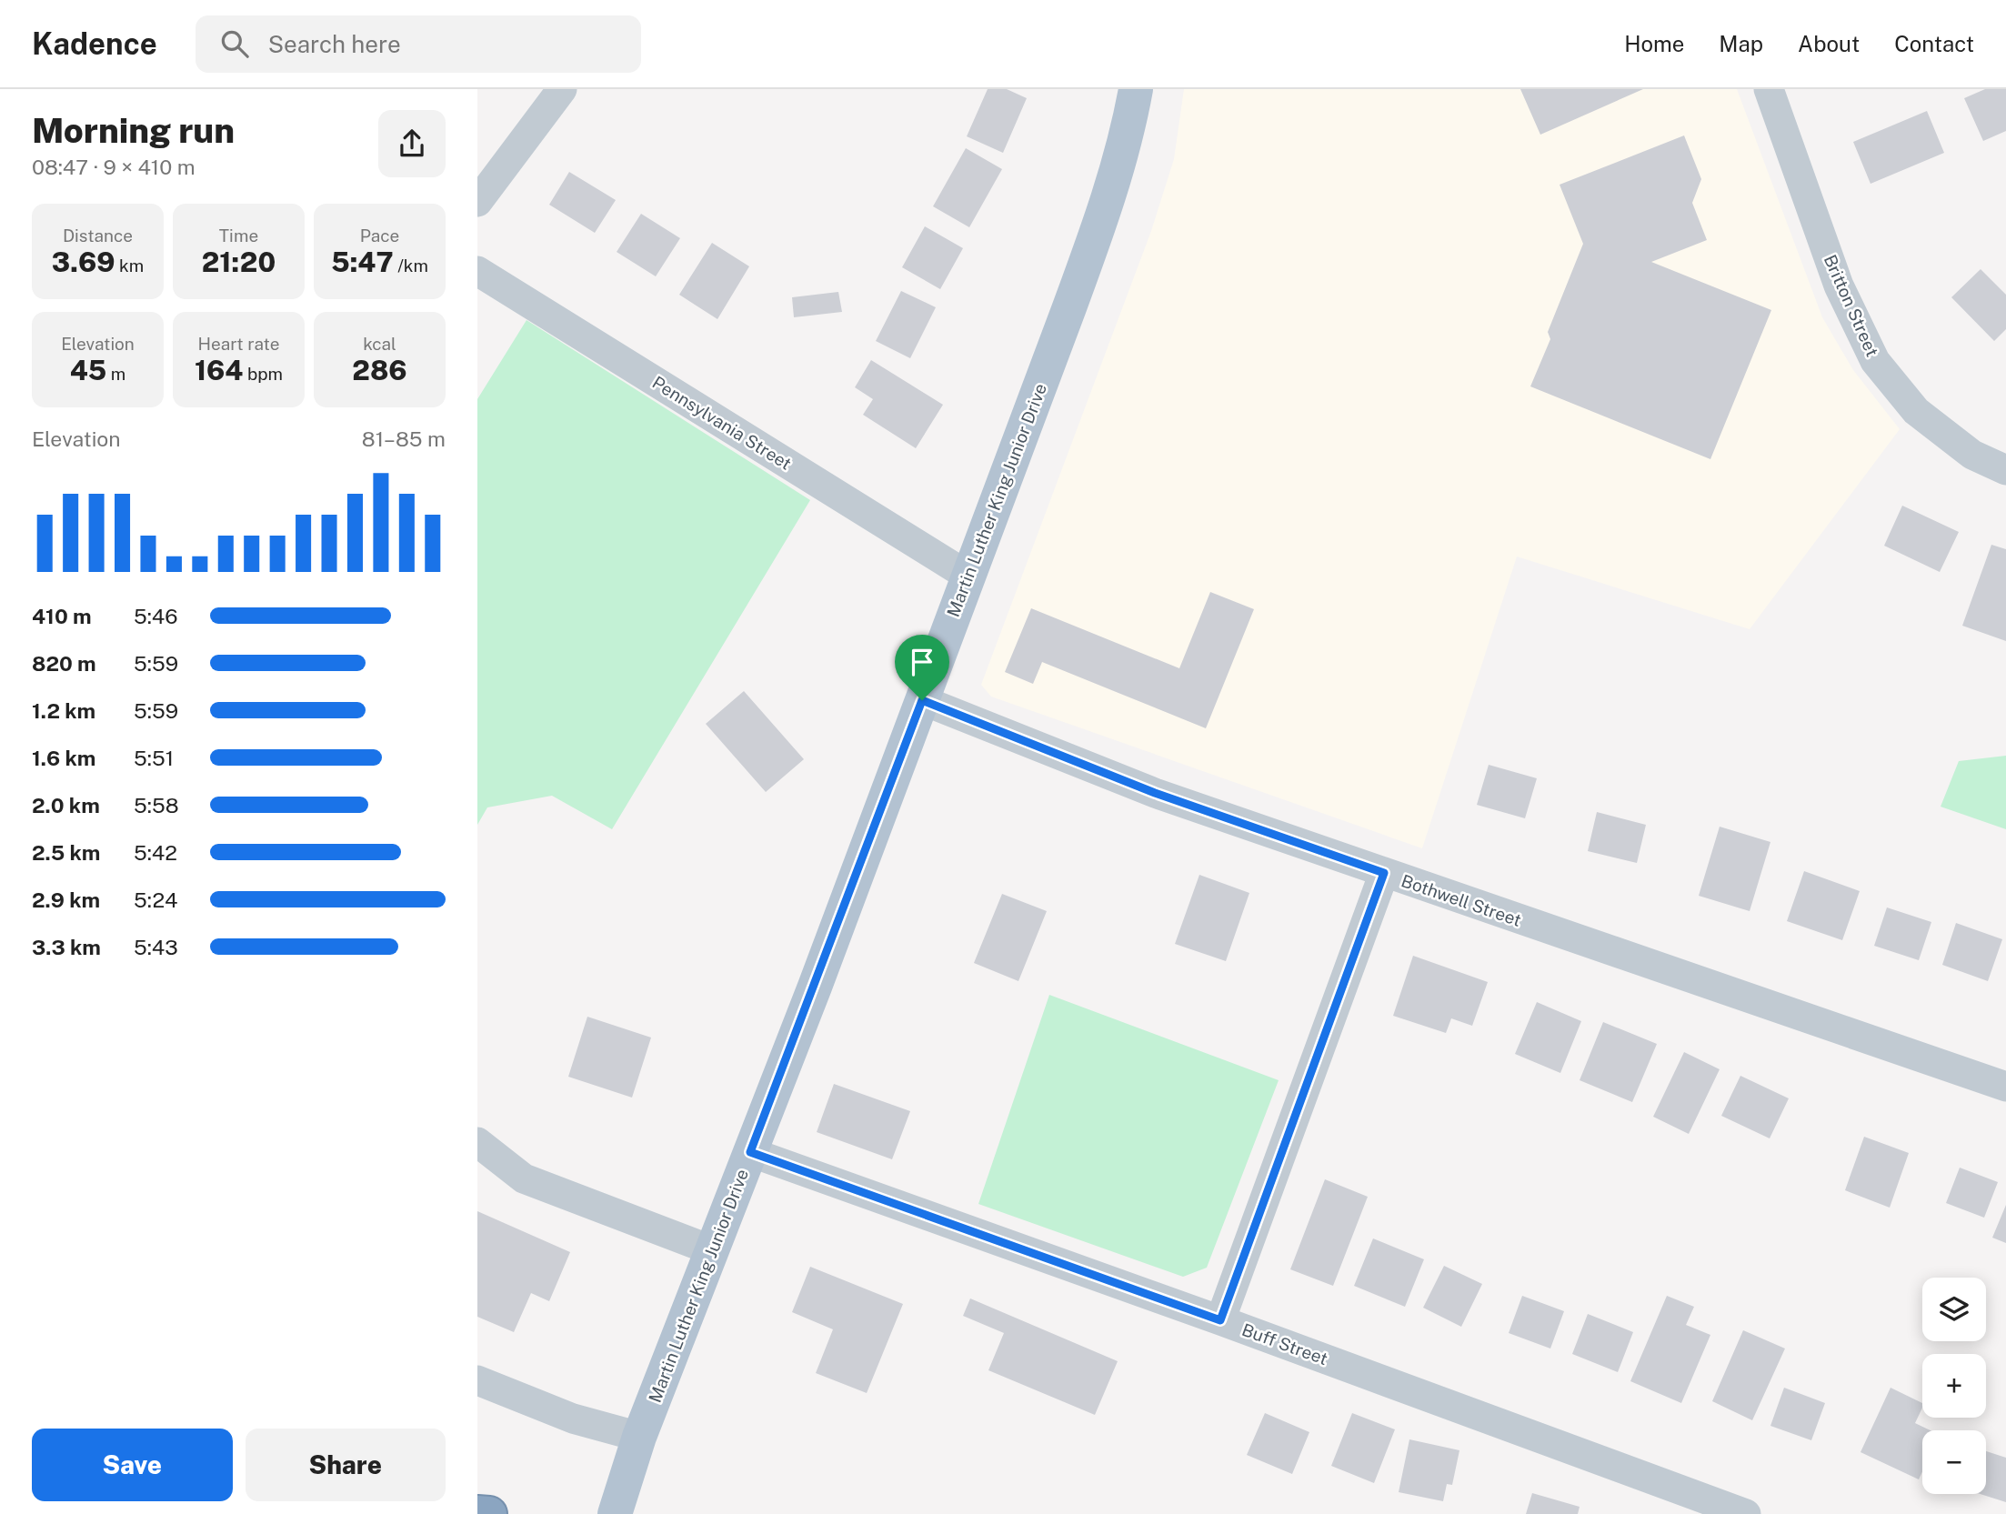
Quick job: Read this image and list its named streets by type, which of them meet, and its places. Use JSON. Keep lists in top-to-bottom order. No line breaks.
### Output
{"streets":{"main road":["Martin Luther King Junior Drive"],"street":["Britton Street","Pennsylvania Street","Bothwell Street","Buff Street"]},"crossings":[["Pennsylvania Street","Martin Luther King Junior Drive"],["Martin Luther King Junior Drive","Bothwell Street"],["Martin Luther King Junior Drive","Buff Street"]],"page":{"header":"Kadence","search":"Search here","nav":["Home","Map","About","Contact"],"heading":["Morning run","08:47 · 9 × 410 m"],"stats":[["Distance","3.69 km"],["Time","21:20"],["Pace","5:47 /km"],["Elevation","45 m"],["Heart rate","164 bpm"],["kcal","286"]],"chart":["Elevation","81–85 m"],"list":[{"name":"410 m","note":"5:46"},{"name":"820 m","note":"5:59"},{"name":"1.2 km","note":"5:59"},{"name":"1.6 km","note":"5:51"},{"name":"2.0 km","note":"5:58"},{"name":"2.5 km","note":"5:42"},{"name":"2.9 km","note":"5:24"},{"name":"3.3 km","note":"5:43"}],"map_buttons":["+","−"],"buttons":["Save","Share"]}}
